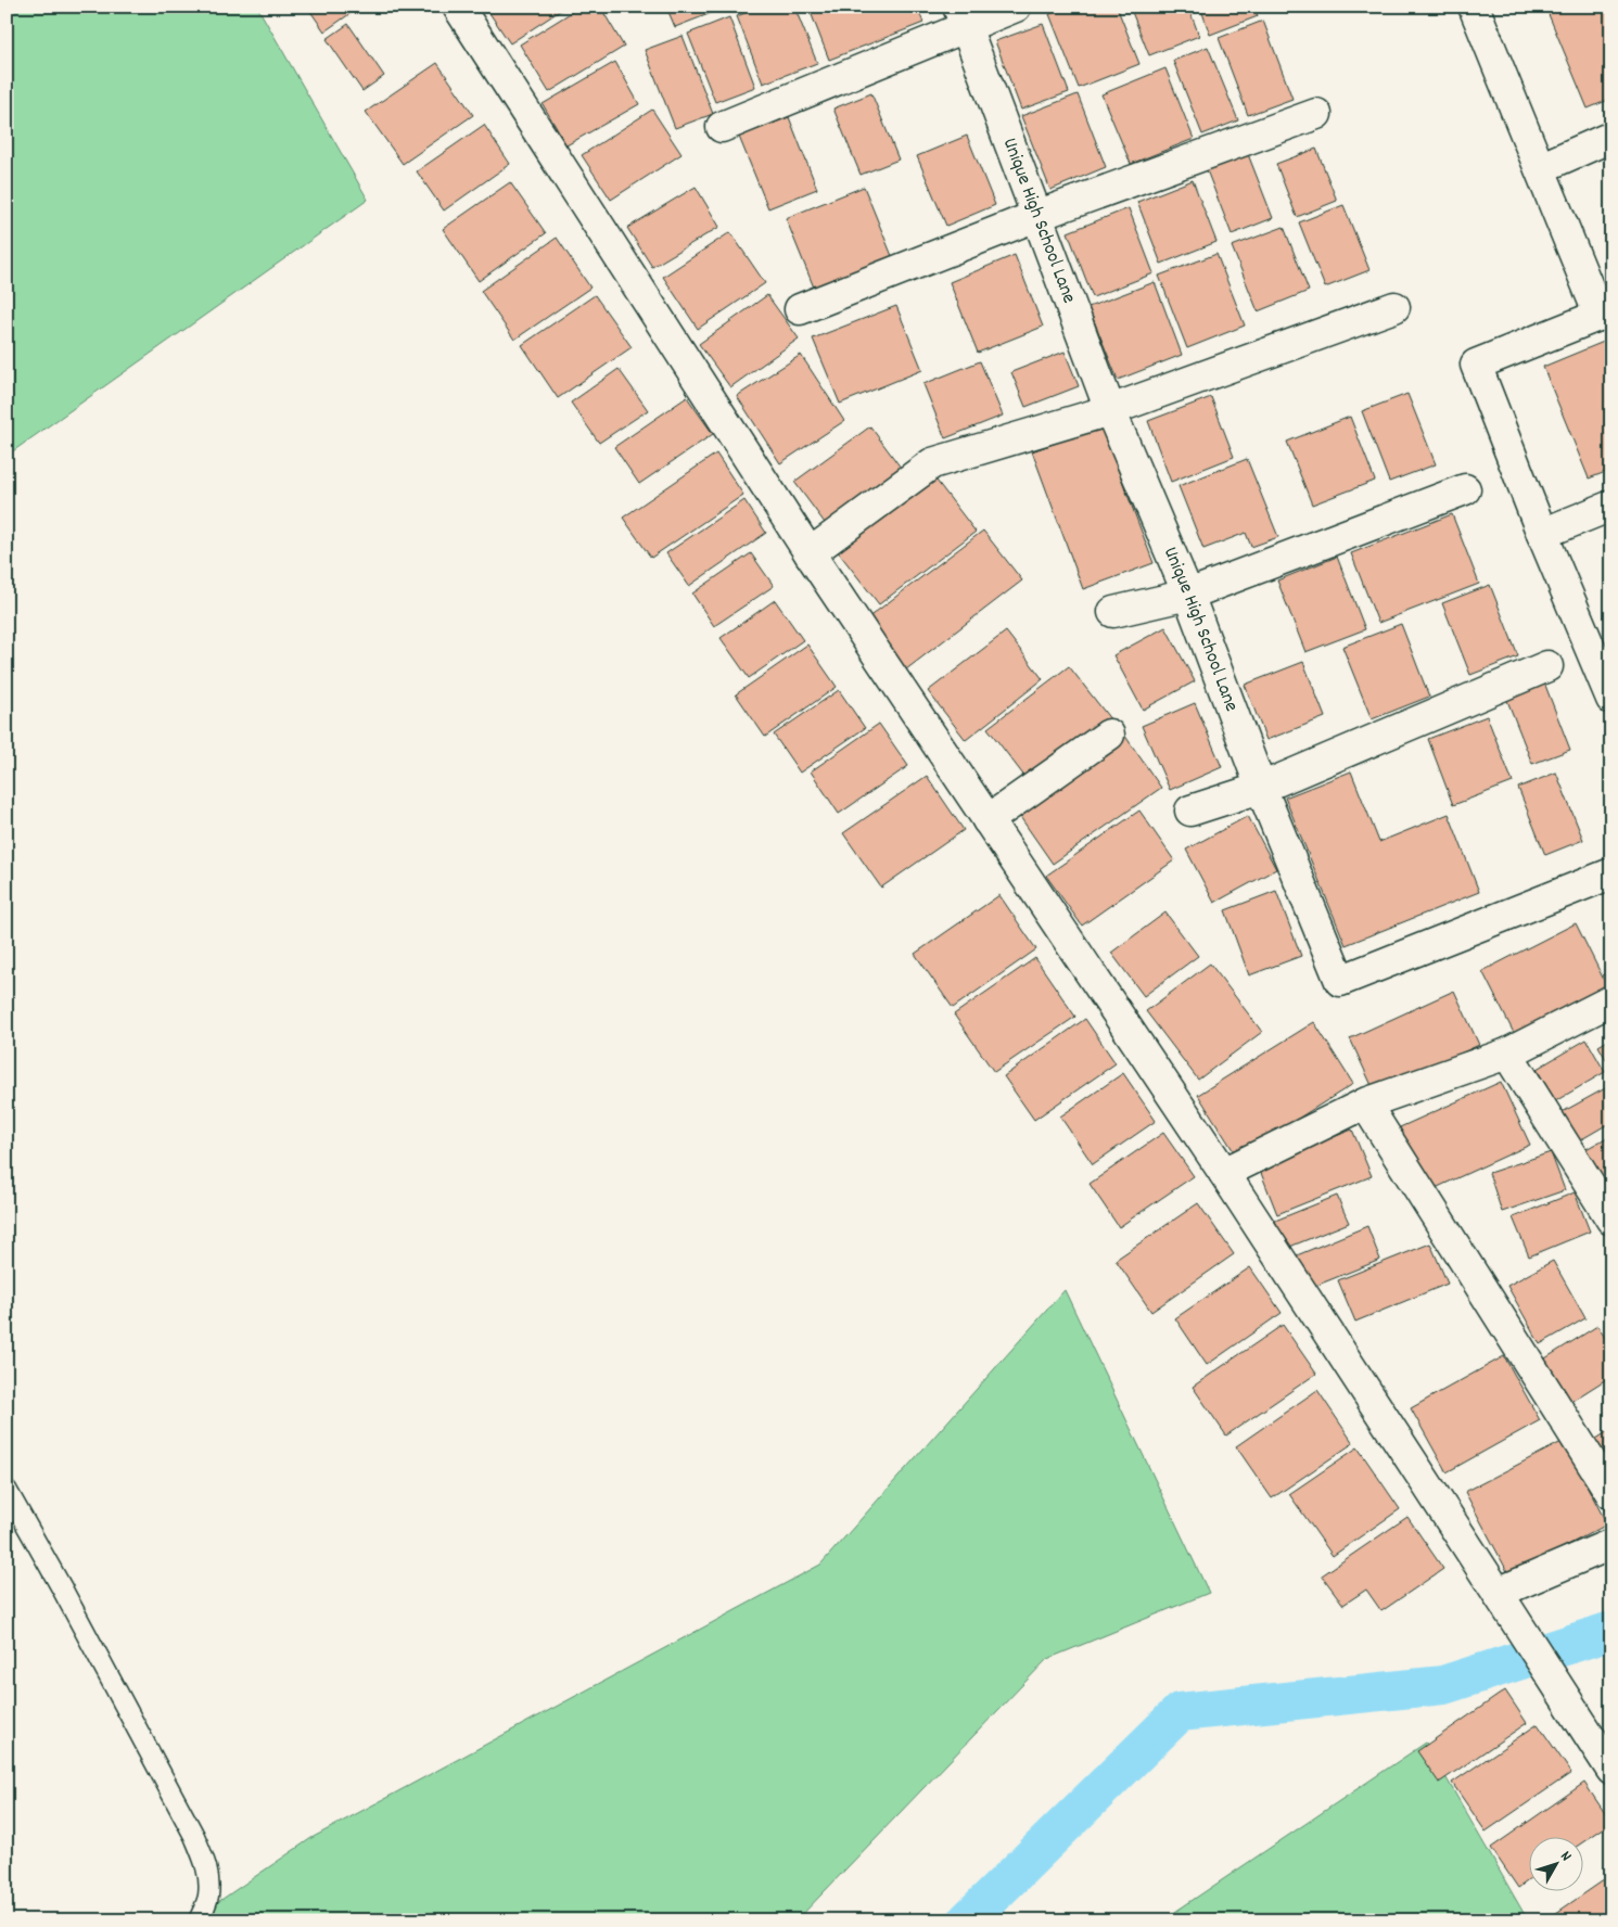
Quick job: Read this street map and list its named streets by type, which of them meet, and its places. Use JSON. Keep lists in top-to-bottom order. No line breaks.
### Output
{"streets":{"street":["Unique High School Lane"]},"north":"top right"}
